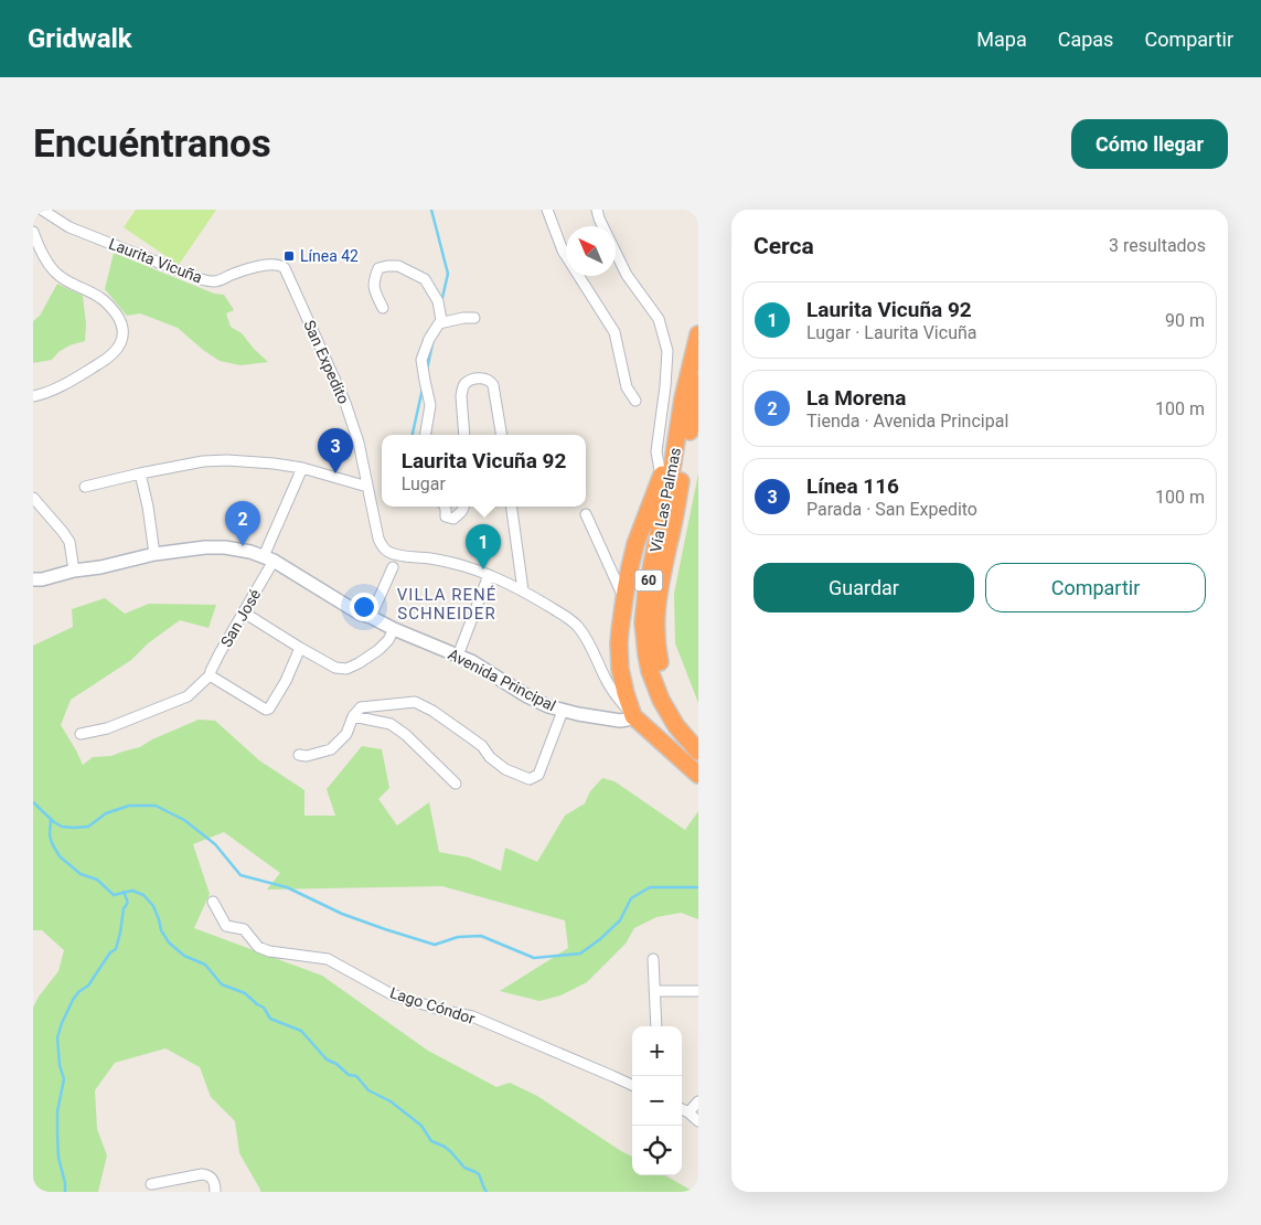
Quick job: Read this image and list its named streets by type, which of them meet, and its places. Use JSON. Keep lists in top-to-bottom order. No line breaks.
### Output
{"streets":{"highway":["Vía Las Palmas","60"],"street":["Laurita Vicuña","San Expedito","San José","Avenida Principal","Lago Cóndor"]},"crossings":[["Laurita Vicuña","San Expedito"],["San José","Avenida Principal"]],"districts":["VILLA RENÉ SCHNEIDER"],"places":{"transit":["Línea 42"]},"north":"top left","page":{"header":"Gridwalk","nav":["Mapa","Capas","Compartir"],"buttons":["Cómo llegar",["Guardar","Compartir"]],"title":"Encuéntranos","heading":["Cerca","3 resultados"],"list":[{"mark":"1","name":"Laurita Vicuña 92","note":"Lugar · Laurita Vicuña","value":"90 m"},{"mark":"2","name":"La Morena","note":"Tienda · Avenida Principal","value":"100 m"},{"mark":"3","name":"Línea 116","note":"Parada · San Expedito","value":"100 m"}],"pins":["3","2","1"],"popup":["Laurita Vicuña 92","Lugar"],"map_buttons":["+","−"]}}
